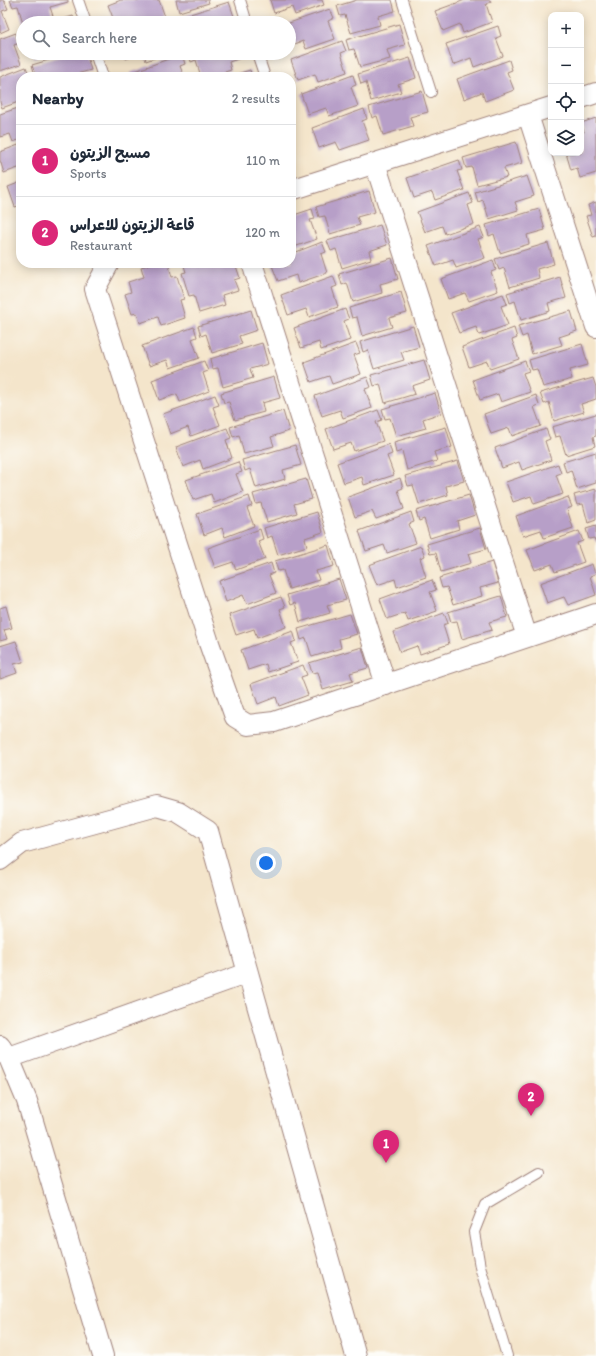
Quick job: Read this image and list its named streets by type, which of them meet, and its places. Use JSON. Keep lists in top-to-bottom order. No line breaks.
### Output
{"page":{"map_buttons":["+","−"],"search":"Search here","heading":["Nearby","2 results"],"list":[{"mark":"1","name":"مسبح الزيتون","note":"Sports","value":"110 m"},{"mark":"2","name":"قاعة الزيتون للاعراس","note":"Restaurant","value":"120 m"}],"pins":["2","1"]}}
